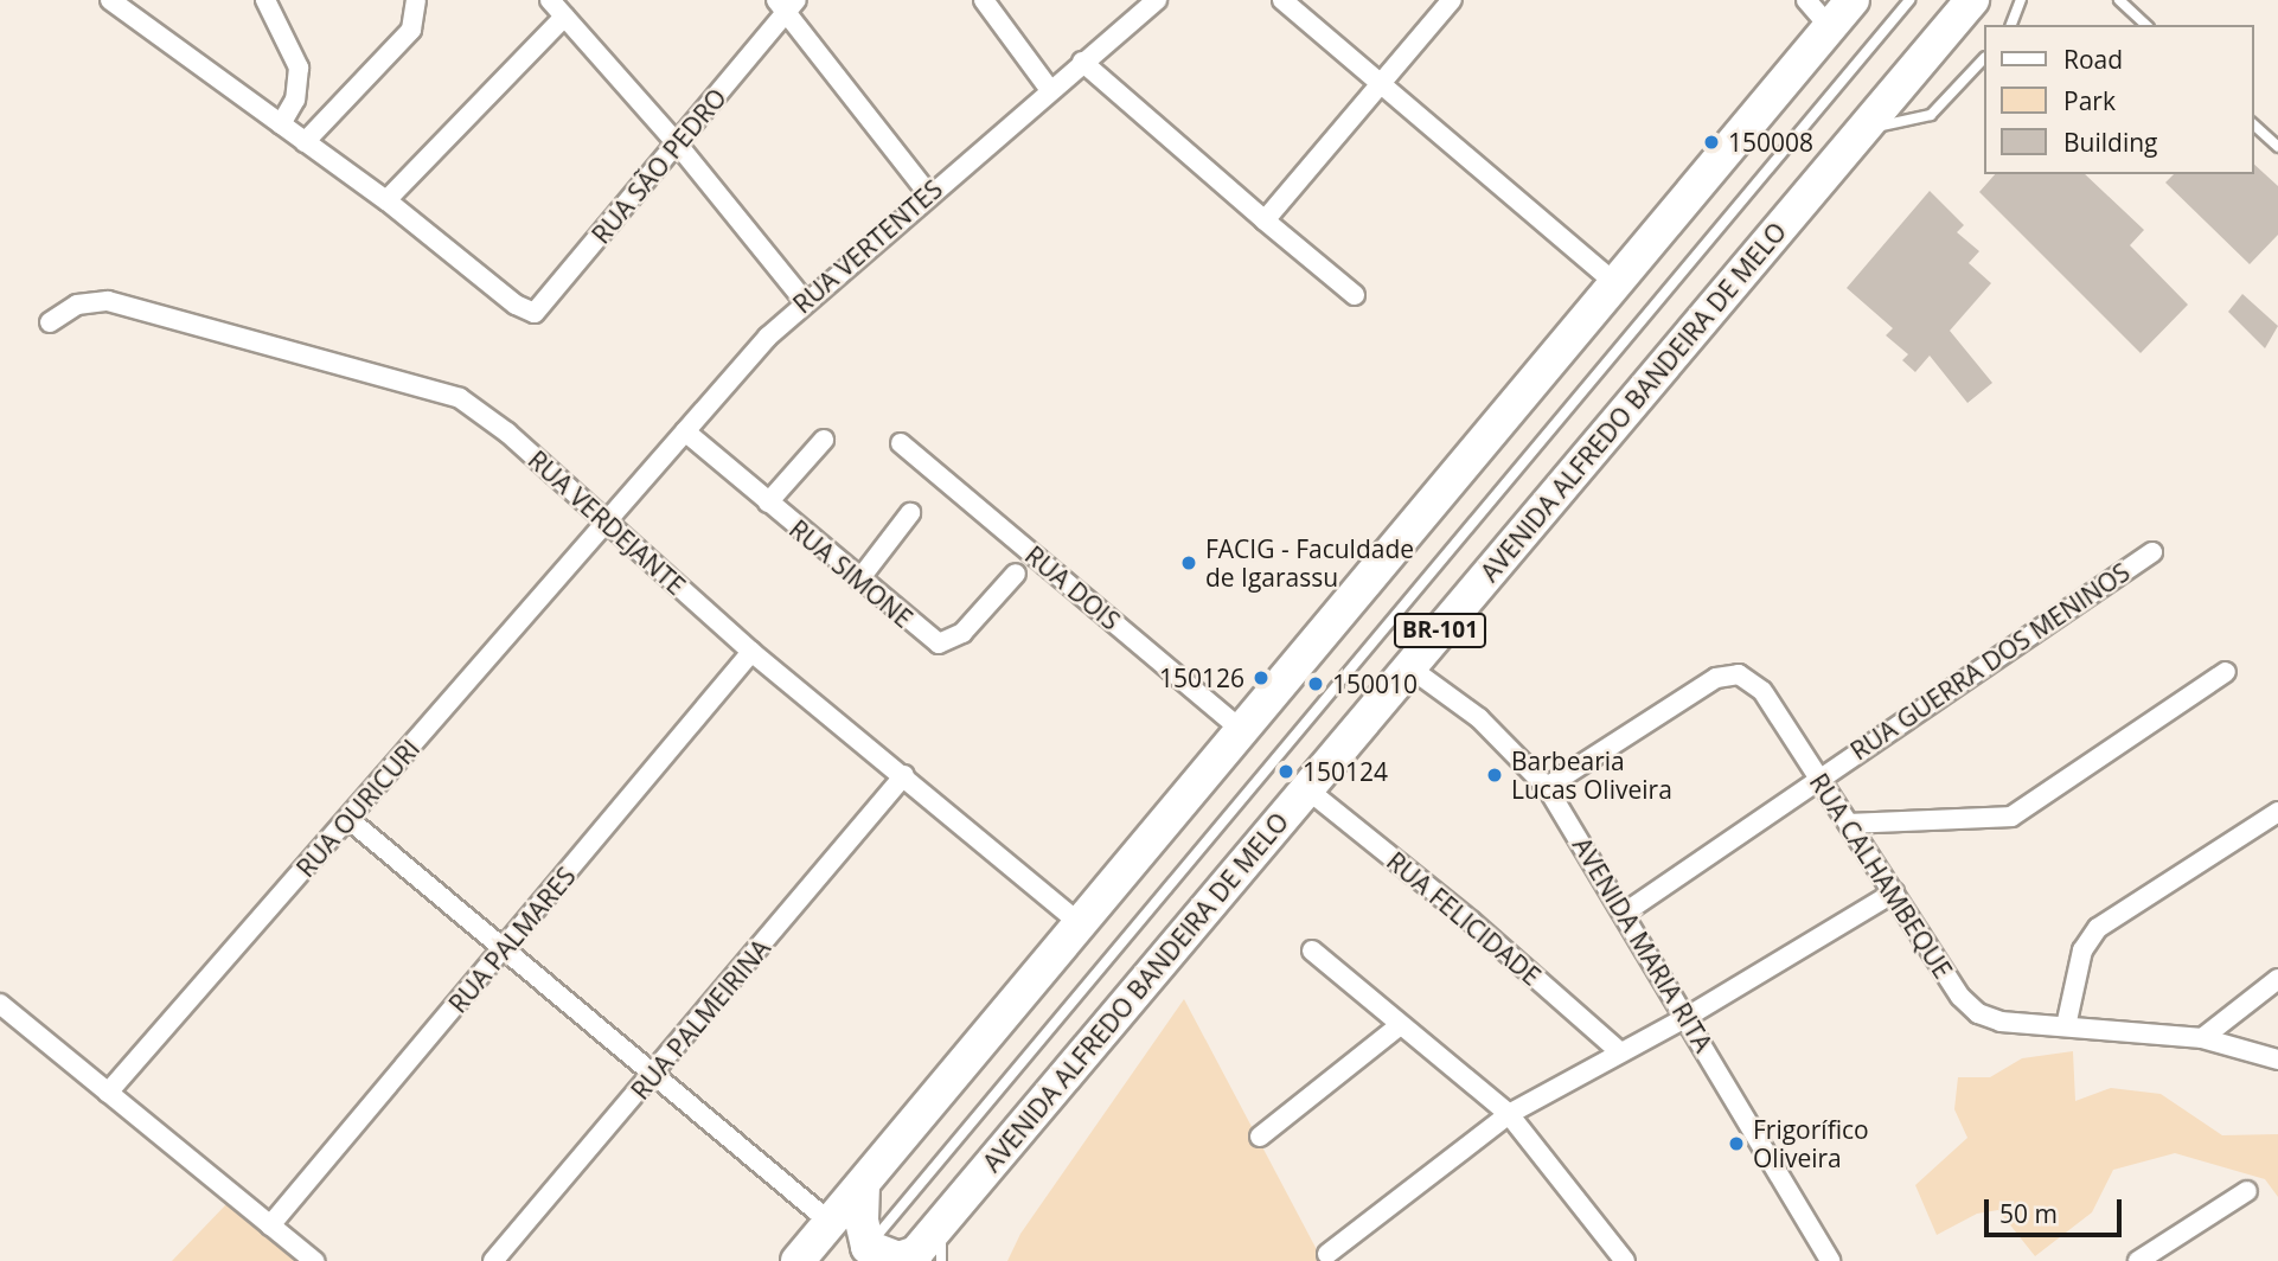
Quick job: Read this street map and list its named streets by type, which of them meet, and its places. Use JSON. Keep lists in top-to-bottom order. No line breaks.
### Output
{"streets":{"highway":["AVENIDA ALFREDO BANDEIRA DE MELO","BR-101"],"street":["RUA SÃO PEDRO","RUA VERTENTES","RUA VERDEJANTE","RUA SIMONE","RUA DOIS","RUA GUERRA DOS MENINOS","RUA OURICURI","RUA CALHAMBEQUE","RUA FELICIDADE","RUA PALMARES","AVENIDA MARIA RITA","RUA PALMEIRINA"]},"crossings":[["RUA VERTENTES","RUA VERDEJANTE"],["RUA VERTENTES","RUA SIMONE"],["RUA VERTENTES","RUA OURICURI"],["AVENIDA ALFREDO BANDEIRA DE MELO","RUA FELICIDADE"],["AVENIDA ALFREDO BANDEIRA DE MELO","AVENIDA MARIA RITA"],["RUA VERDEJANTE","RUA OURICURI"],["RUA VERDEJANTE","RUA PALMARES"],["RUA VERDEJANTE","RUA PALMEIRINA"],["RUA GUERRA DOS MENINOS","RUA CALHAMBEQUE"],["RUA GUERRA DOS MENINOS","AVENIDA MARIA RITA"],["RUA CALHAMBEQUE","AVENIDA MARIA RITA"]],"places":["150008","FACIG - Faculdade de Igarassu","150126","150010","150124","Barbearia Lucas Oliveira","Frigorífico Oliveira"],"legend":["Road","Park","Building"],"scale_bar":"50 m"}
